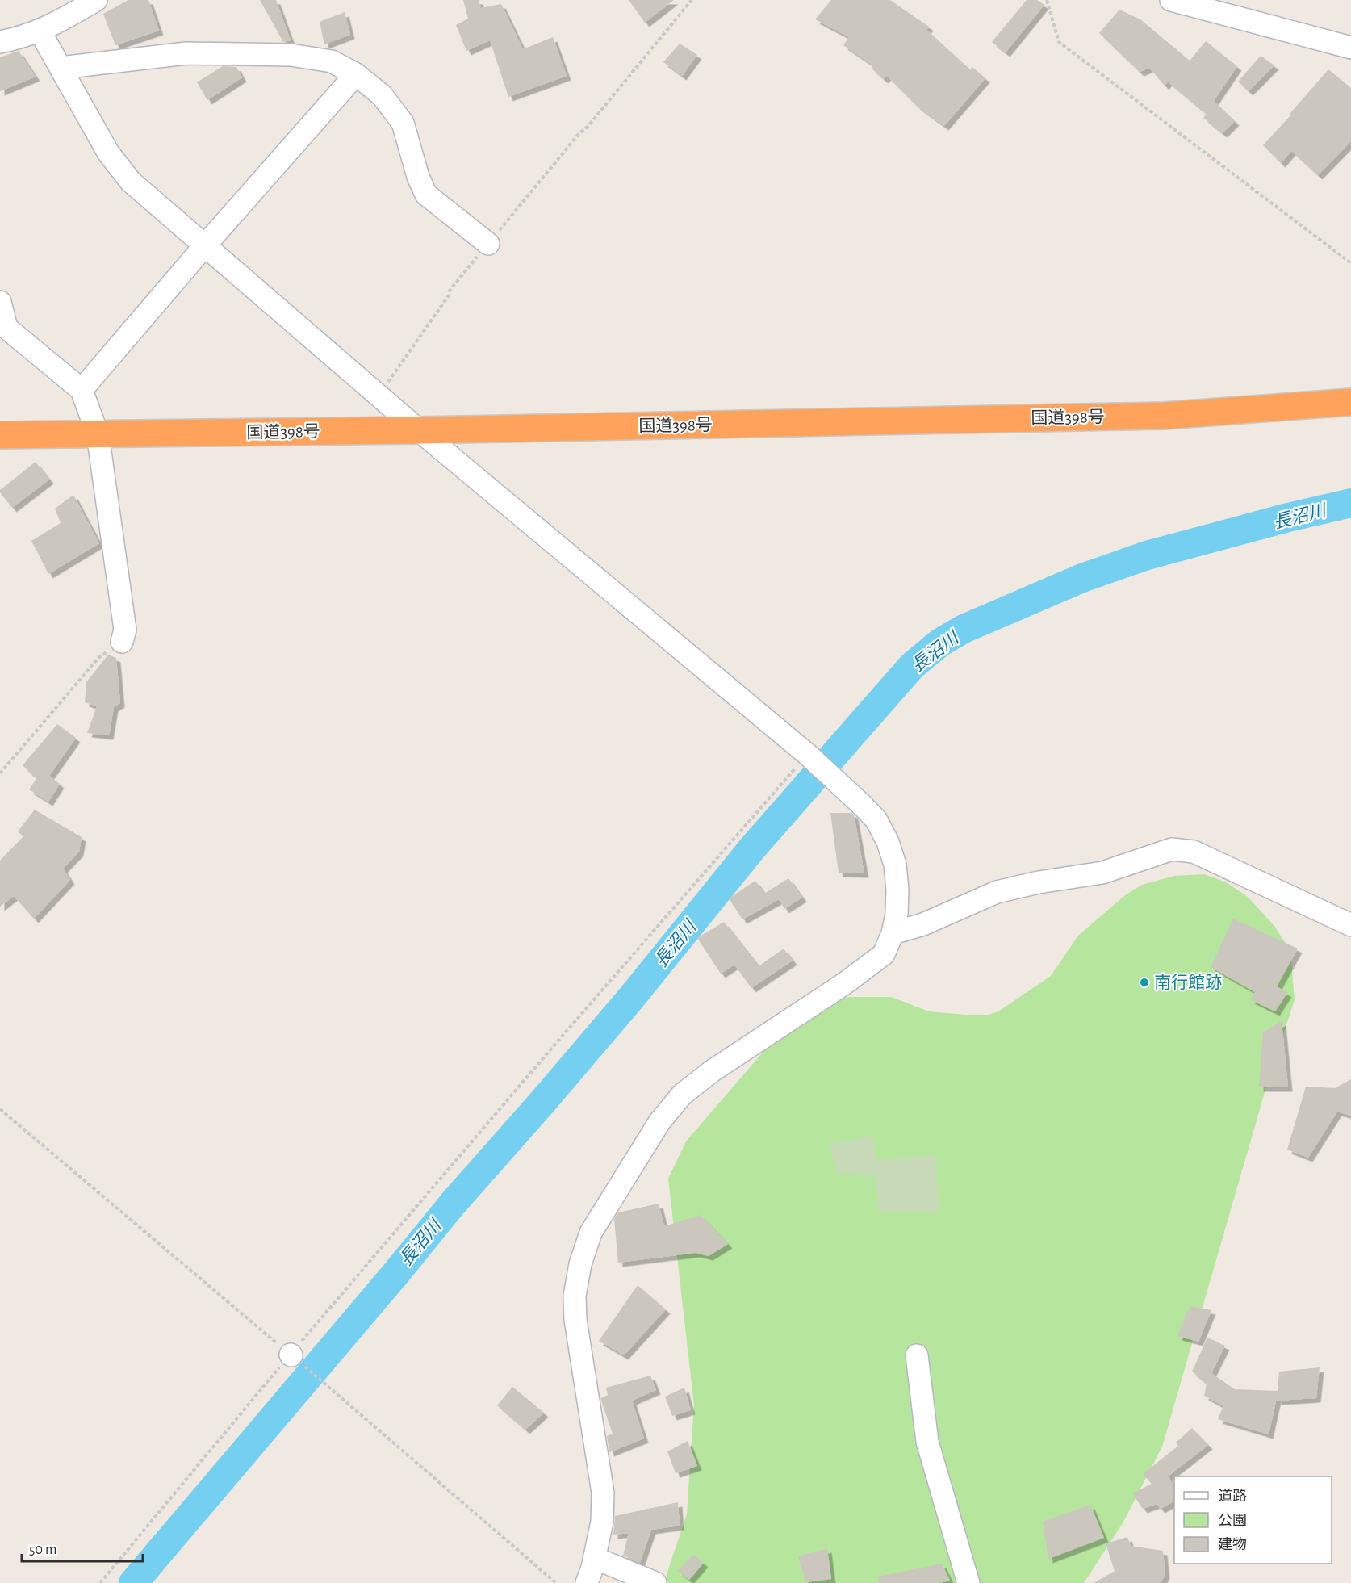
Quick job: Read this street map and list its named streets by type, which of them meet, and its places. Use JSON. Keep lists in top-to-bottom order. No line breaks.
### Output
{"streets":{"highway":["国道398号"]},"water":["長沼川"],"places":["南行館跡"],"legend":["道路","公園","建物"],"scale_bar":"50 m"}
